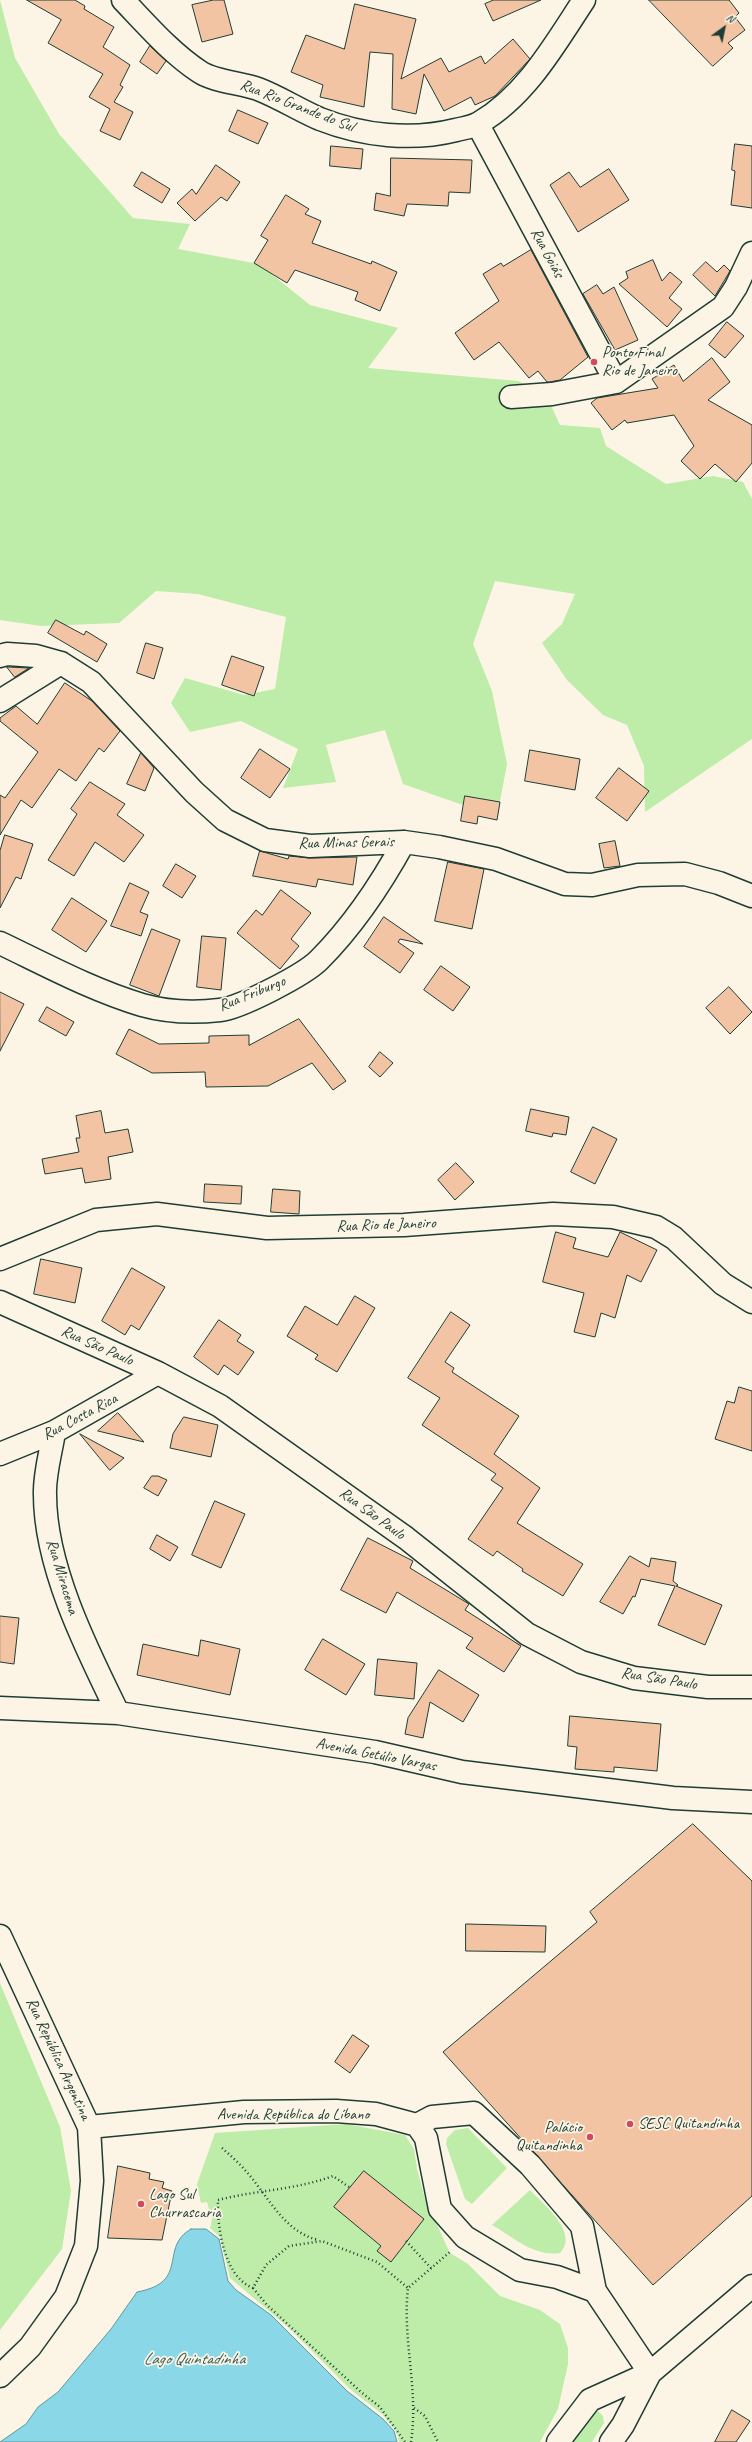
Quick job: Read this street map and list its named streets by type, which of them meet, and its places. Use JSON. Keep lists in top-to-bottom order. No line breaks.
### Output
{"streets":{"street":["Rua Rio Grande do Sul","Rua Goiás","Rua Minas Gerais","Rua Friburgo","Rua Rio de Janeiro","Rua São Paulo","Rua Costa Rica","Rua Miracema","Avenida Getúlio Vargas","Rua República Argentina","Avenida República do Líbano"]},"crossings":[["Rua Rio Grande do Sul","Rua Goiás"],["Rua Minas Gerais","Rua Friburgo"],["Rua São Paulo","Rua Costa Rica"],["Rua Costa Rica","Rua Miracema"],["Rua Miracema","Avenida Getúlio Vargas"],["Rua República Argentina","Avenida República do Líbano"]],"water":["Lago Quintadinha"],"places":["Ponto Final Rio de Janeiro","SESC Quitandinha","Palácio Quitandinha","Lago Sul Churrascaria"],"north":"top right"}
